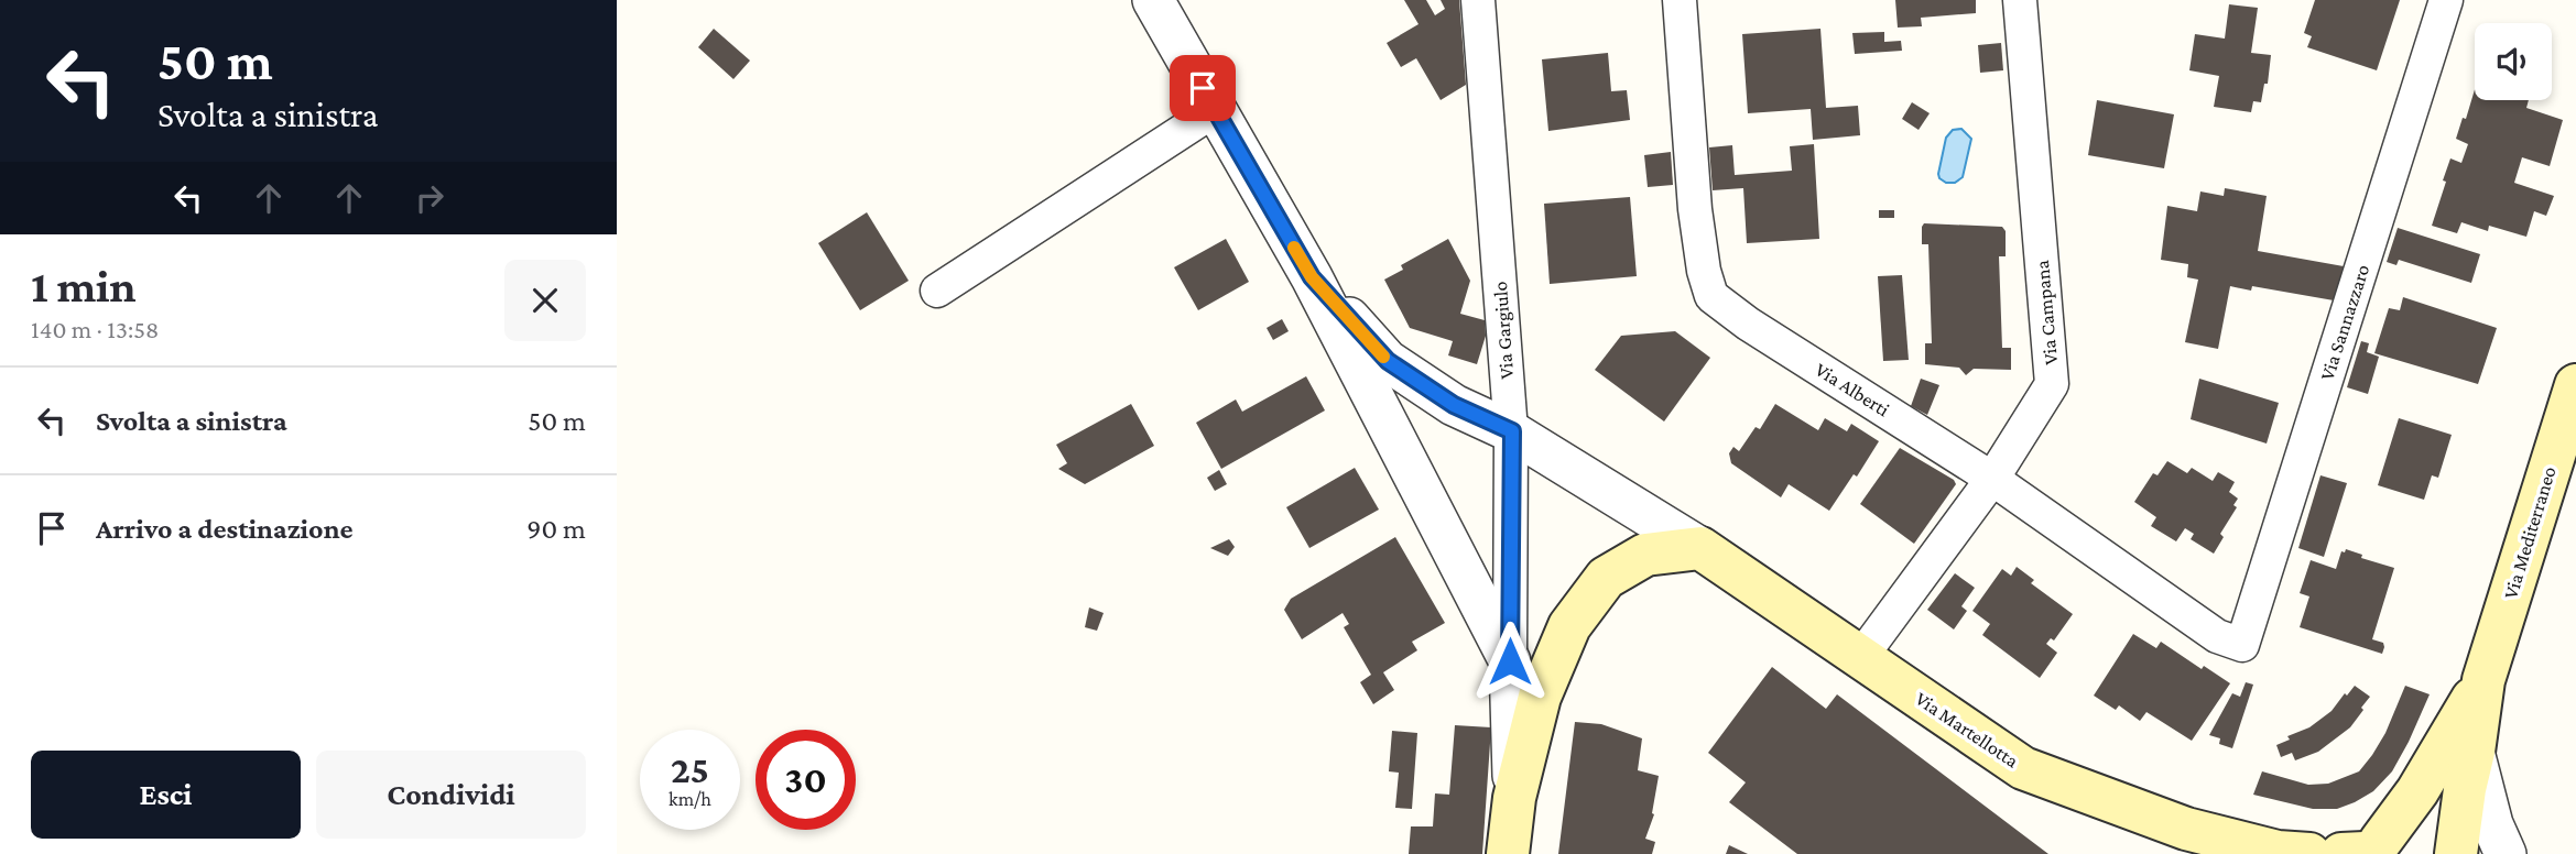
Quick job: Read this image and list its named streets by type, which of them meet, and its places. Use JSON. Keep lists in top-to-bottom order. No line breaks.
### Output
{"streets":{"main road":["Via Mediterraneo","Via Martellotta"],"street":["Via Campana","Via Sannazzaro","Via Gargiulo","Via Alberti"]},"crossings":[["Via Campana","Via Alberti"],["Via Campana","Via Martellotta"],["Via Sannazzaro","Via Alberti"]],"page":{"turn":["50 m","Svolta a sinistra"],"heading":["1 min","140 m · 13:58"],"list":[{"name":"Svolta a sinistra","value":"50 m"},{"name":"Arrivo a destinazione","value":"90 m"}],"speed":"25 km/h","limit":"30","buttons":["Esci","Condividi"]}}
